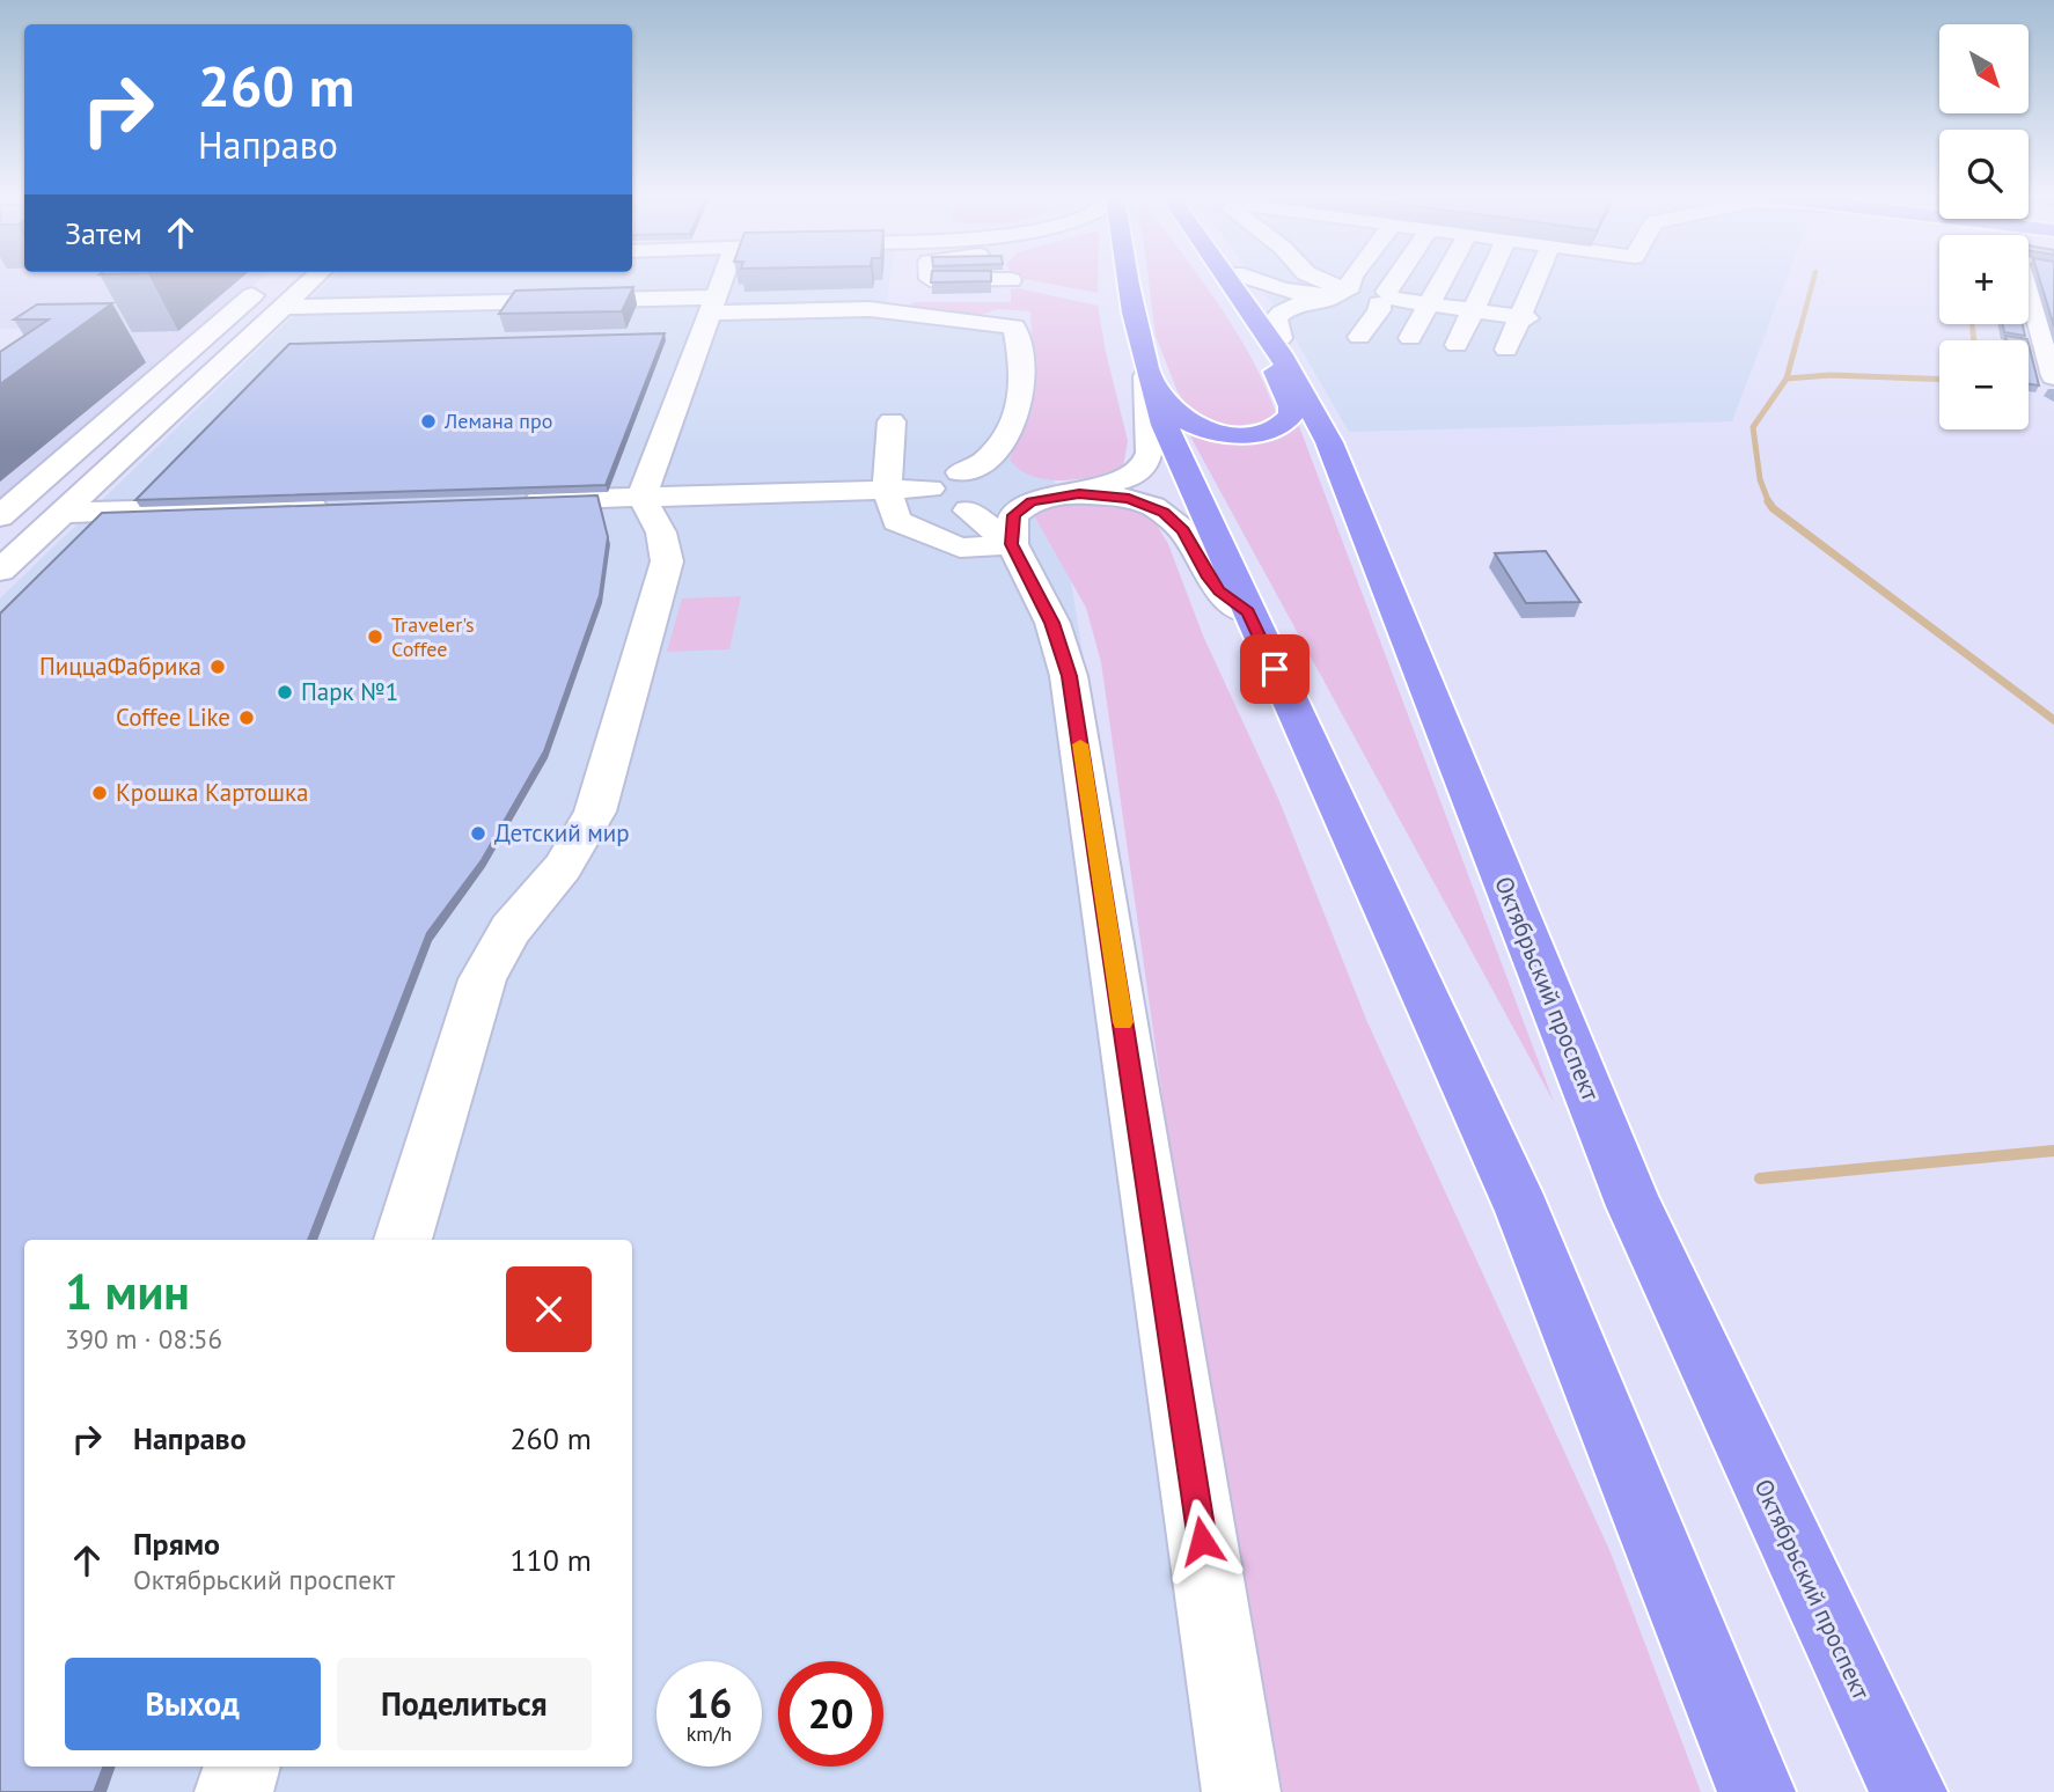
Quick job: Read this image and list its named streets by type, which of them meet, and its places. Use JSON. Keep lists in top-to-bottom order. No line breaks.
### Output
{"streets":{"main road":["Октябрьский проспект"]},"places":["Лемана про","Traveler's Coffee","ПиццаФабрика","Парк №1","Coffee Like","Крошка Картошка","Детский мир"],"north":"bottom right","page":{"map_buttons":["+","−"],"turn":["260 m","Направо"],"then":"Затем","heading":["1 мин","390 m · 08:56"],"list":[{"name":"Направо","value":"260 m"},{"name":"Прямо","note":"Октябрьский проспект","value":"110 m"}],"buttons":["Выход","Поделиться"],"speed":"16 km/h","limit":"20"}}
